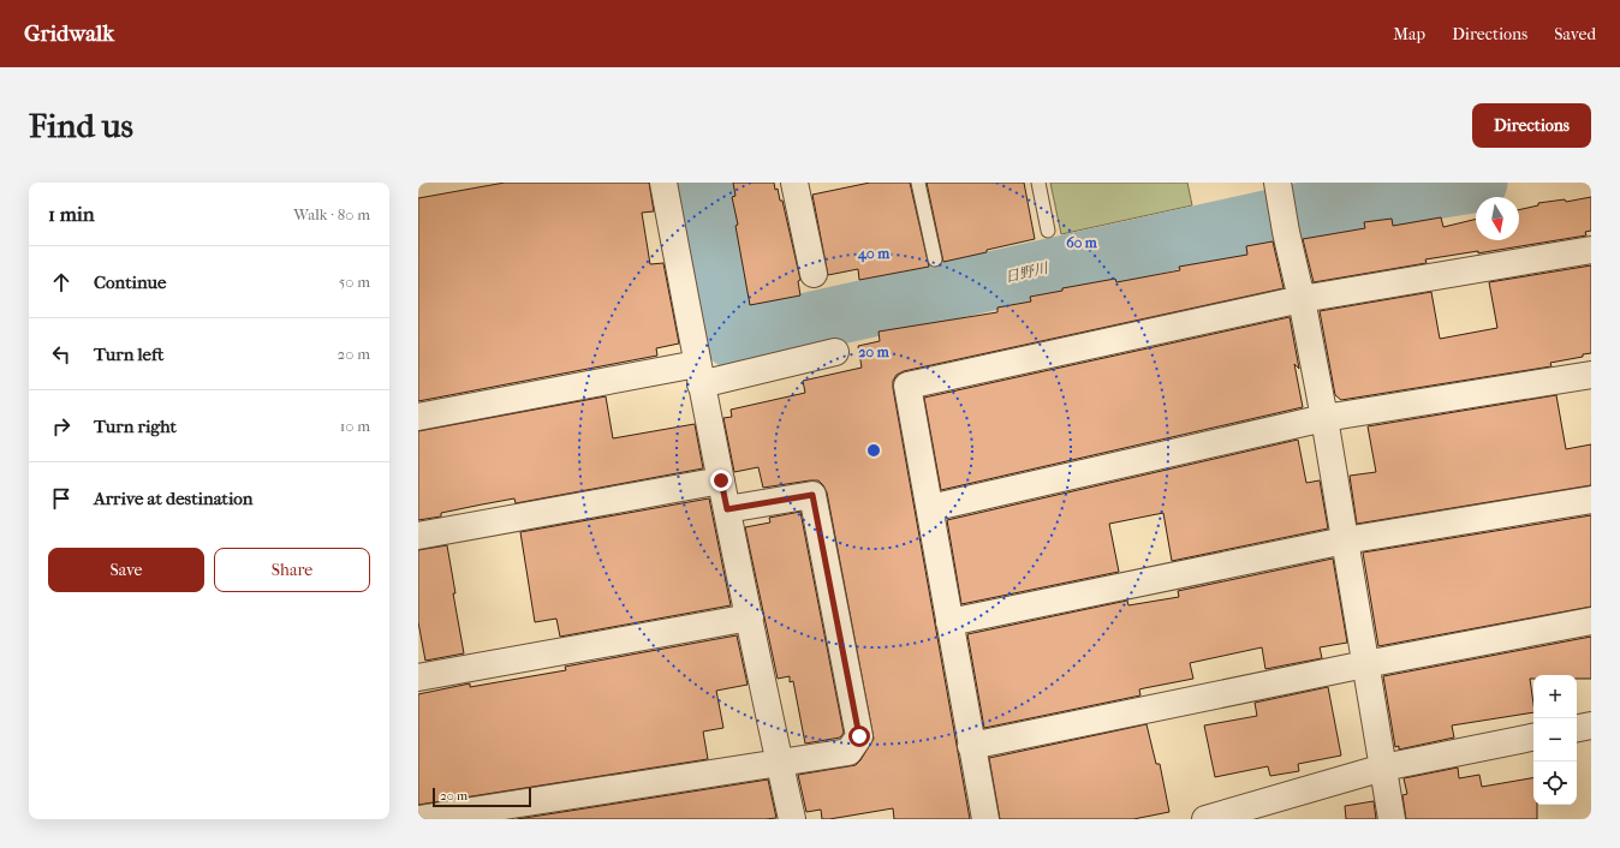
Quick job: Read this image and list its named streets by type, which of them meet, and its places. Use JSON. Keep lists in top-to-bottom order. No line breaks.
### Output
{"water":["日野川"],"scale_bar":"20 m","north":"bottom","page":{"header":"Gridwalk","nav":["Map","Directions","Saved"],"buttons":["Directions",["Save","Share"]],"title":"Find us","heading":["1 min","Walk · 80 m"],"list":[["Continue","50 m"],["Turn left","20 m"],["Turn right","10 m"],"Arrive at destination"],"map_buttons":["+","−"],"scale":"20 m"},"rings":["60 m","40 m","20 m"]}
